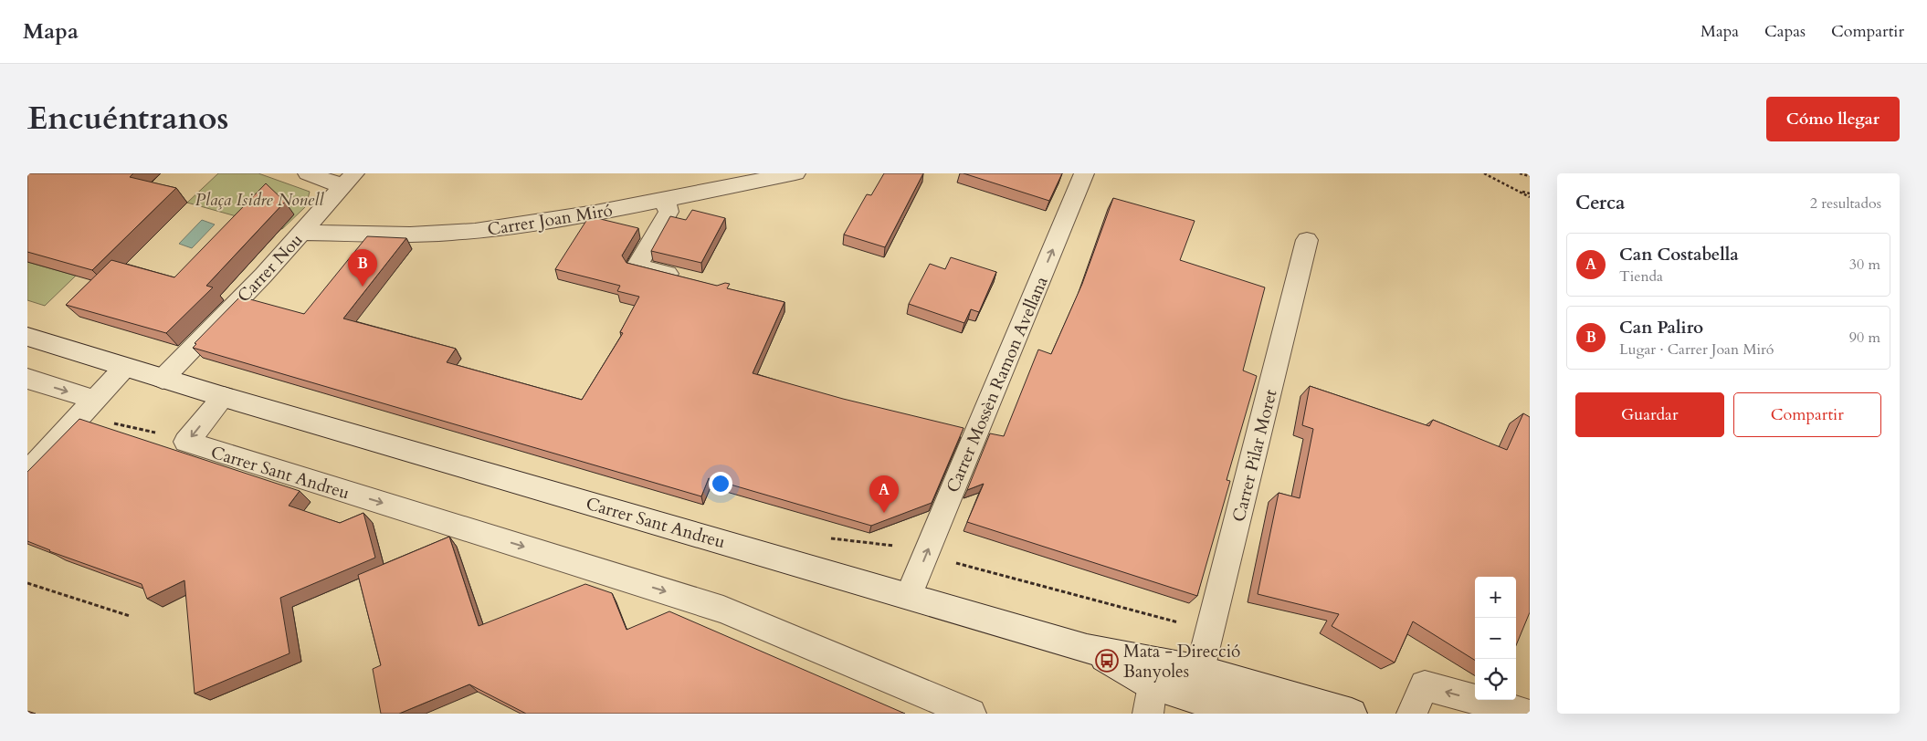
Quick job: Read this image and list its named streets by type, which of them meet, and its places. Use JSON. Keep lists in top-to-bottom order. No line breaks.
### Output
{"streets":{"street":["Carrer Joan Miró","Carrer Nou","Carrer Mossèn Ramon Avellana","Carrer Pilar Moret","Carrer Sant Andreu"]},"crossings":[["Carrer Joan Miró","Carrer Nou"],["Carrer Nou","Carrer Sant Andreu"],["Carrer Mossèn Ramon Avellana","Carrer Sant Andreu"],["Carrer Pilar Moret","Carrer Sant Andreu"]],"one_way":["Carrer Mossèn Ramon Avellana"],"parks":["Plaça Isidre Nonell"],"places":{"bus stop":["Mata - Direcció Banyoles"]},"page":{"header":"Mapa","nav":["Mapa","Capas","Compartir"],"title":"Encuéntranos","buttons":["Cómo llegar",["Guardar","Compartir"]],"heading":["Cerca","2 resultados"],"list":[{"mark":"A","name":"Can Costabella","note":"Tienda","value":"30 m"},{"mark":"B","name":"Can Paliro","note":"Lugar · Carrer Joan Miró","value":"90 m"}],"pins":["B","A"],"map_buttons":["+","−"]}}
